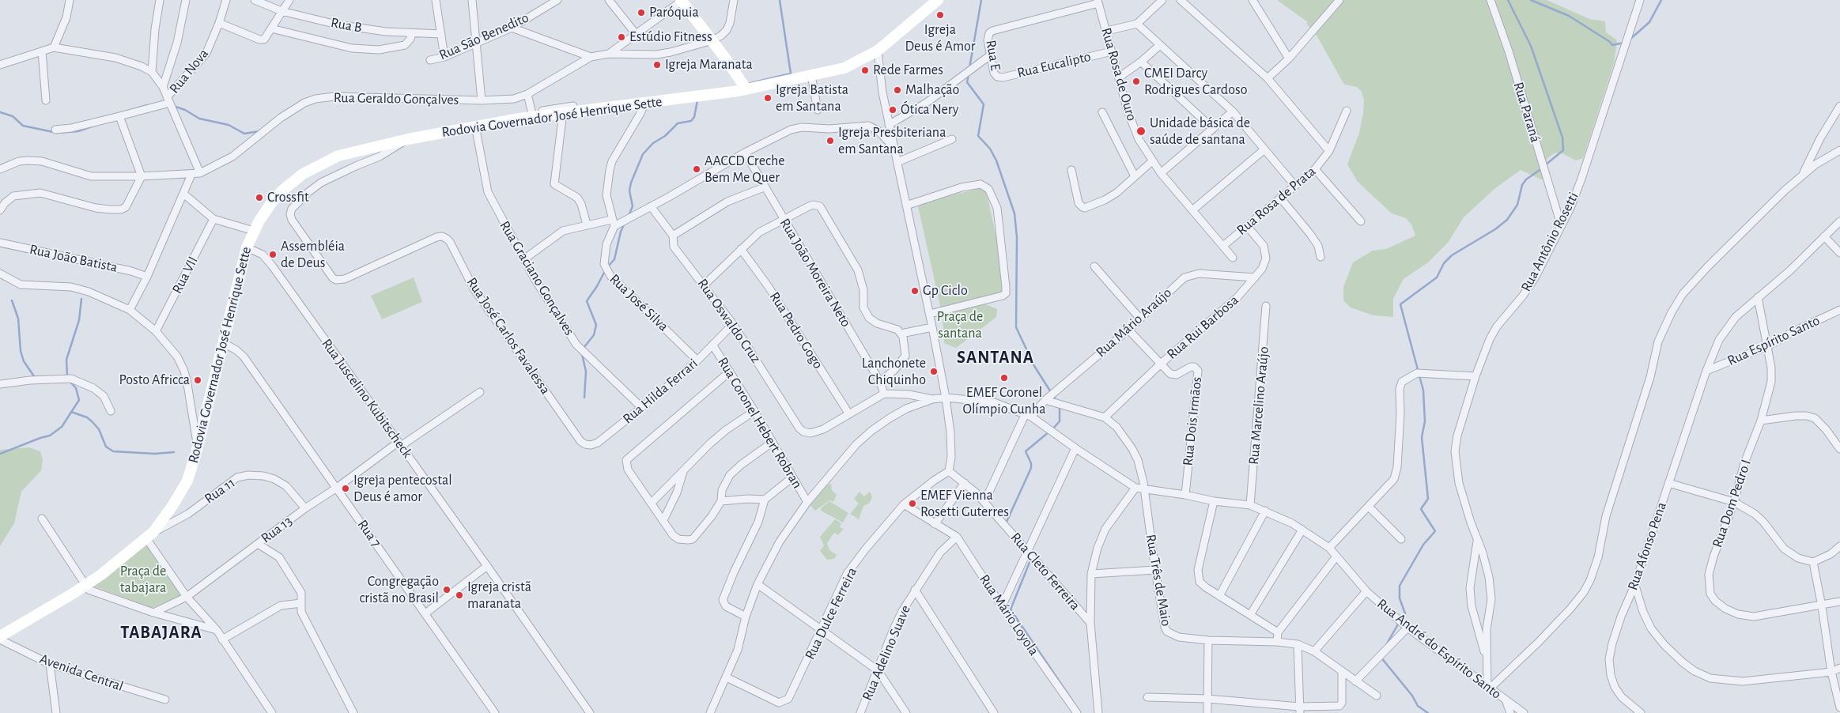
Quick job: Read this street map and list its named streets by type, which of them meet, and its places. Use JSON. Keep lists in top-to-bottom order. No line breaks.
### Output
{"streets":{"main road":["Rodovia Governador José Henrique Sette"],"street":["Rua B","Rua São Benedito","Rua E","Rua Eucalipto","Rua Nova","Rua Rosa de Ouro","Rua Geraldo Gonçalves","Rua Paraná","Rua Rosa de Prata","Rua Antônio Rosetti","Rua João Batista","Rua João Moreira Neto","Rua VII","Rua Graciano Gonçalves","Rua José Silva","Rua Oswaldo Cruz","Rua Mário Araújo","Rua Rui Barbosa","Rua Pedro Gogo","Rua José Carlos Favalessa","Rua Espírito Santo","Rua Hilda Ferrari","Rua Juscelino Kubitscheck","Rua Marcelino Araújo","Rua Dois Irmãos","Rua Coronel Hebert Robran","Rua 11","Rua Dom Pedro I","Rua 13","Rua 7","Rua Afonso Pena","Rua Cleto Ferreira","Rua Três de Maio","Rua Dulce Ferreira","Rua Mário Loyola","Rua André do Espírito Santo","Rua Adelino Suave","Avenida Central"]},"crossings":[["Rua E","Rua Eucalipto"],["Rua E","Rua Rosa de Ouro"],["Rua Eucalipto","Rua Rosa de Ouro"],["Rua Rosa de Ouro","Rua Rosa de Prata"],["Rua Paraná","Rua Antônio Rosetti"],["Rodovia Governador José Henrique Sette","Rua Graciano Gonçalves"],["Rodovia Governador José Henrique Sette","Rua José Carlos Favalessa"],["Rodovia Governador José Henrique Sette","Rua Juscelino Kubitscheck"],["Rodovia Governador José Henrique Sette","Rua 11"],["Rodovia Governador José Henrique Sette","Rua 7"],["Rua Rosa de Prata","Rua Rui Barbosa"],["Rua Antônio Rosetti","Rua André do Espírito Santo"],["Rua Graciano Gonçalves","Rua Hilda Ferrari"],["Rua José Silva","Rua Hilda Ferrari"],["Rua Oswaldo Cruz","Rua Pedro Gogo"],["Rua Oswaldo Cruz","Rua Hilda Ferrari"],["Rua Mário Araújo","Rua Rui Barbosa"],["Rua Mário Araújo","Rua Dois Irmãos"],["Rua Mário Araújo","Rua Cleto Ferreira"],["Rua Mário Araújo","Rua André do Espírito Santo"],["Rua Rui Barbosa","Rua Dois Irmãos"],["Rua Rui Barbosa","Rua Três de Maio"],["Rua José Carlos Favalessa","Rua Hilda Ferrari"],["Rua Espírito Santo","Rua Dom Pedro I"],["Rua Espírito Santo","Rua Afonso Pena"],["Rua Hilda Ferrari","Rua Coronel Hebert Robran"],["Rua Juscelino Kubitscheck","Rua 13"],["Rua Marcelino Araújo","Rua André do Espírito Santo"],["Rua Dois Irmãos","Rua André do Espírito Santo"],["Rua Coronel Hebert Robran","Rua André do Espírito Santo"],["Rua 11","Rua 13"],["Rua Dom Pedro I","Rua Afonso Pena"],["Rua 13","Rua 7"],["Rua Cleto Ferreira","Rua Dulce Ferreira"],["Rua Três de Maio","Rua André do Espírito Santo"],["Rua Dulce Ferreira","Rua Mário Loyola"],["Rua Dulce Ferreira","Rua André do Espírito Santo"],["Rua Mário Loyola","Rua Adelino Suave"]],"districts":["SANTANA","TABAJARA"],"parks":["Praça de santana","Praça de tabajara"],"places":["Paróquia","Igreja Deus é Amor","Estúdio Fitness","Igreja Maranata","Rede Farmes","CMEI Darcy Rodrigues Cardoso","Malhação","Igreja Batista em Santana","Ótica Nery","Unidade básica de saúde de santana","Igreja Presbiteriana em Santana","AACCD Creche Bem Me Quer","Crossfit","Assembléia de Deus","Gp Ciclo","Lanchonete Chiquinho","EMEF Coronel Olímpio Cunha","Posto Africca","Igreja pentecostal Deus é amor","EMEF Vienna Rosetti Guterres","Congregação cristã no Brasil","Igreja cristã maranata"]}
